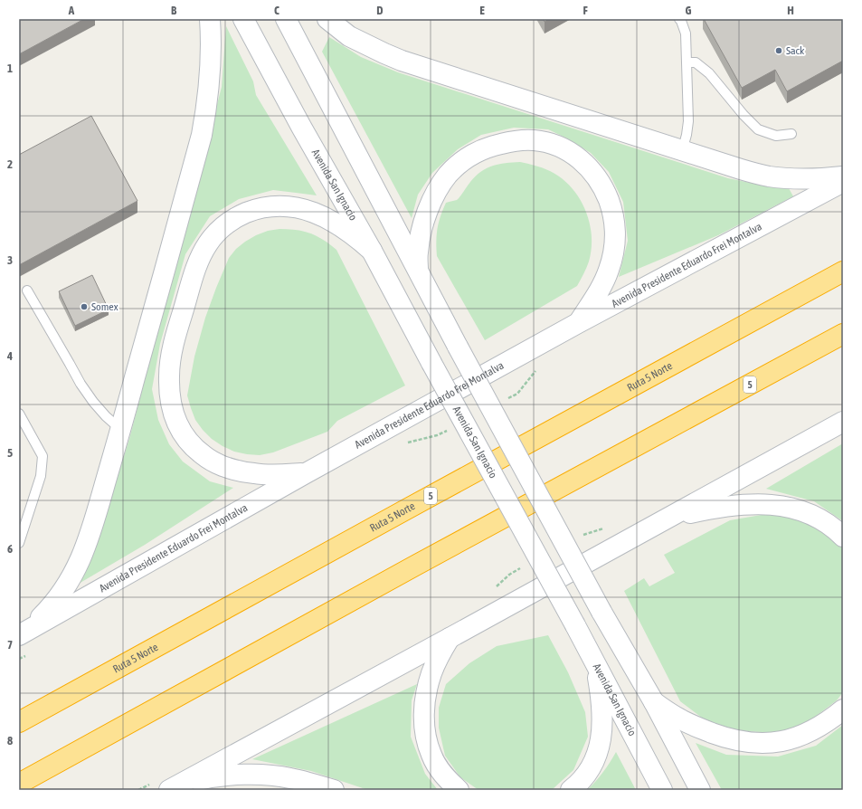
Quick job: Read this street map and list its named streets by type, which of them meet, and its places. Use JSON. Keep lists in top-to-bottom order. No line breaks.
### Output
{"streets":{"highway":["Ruta 5 Norte","5"],"main road":["Avenida San Ignacio","Avenida Presidente Eduardo Frei Montalva"]},"places":["Sack","Somex"],"grid":{"columns":["A","B","C","D","E","F","G","H"],"rows":["1","2","3","4","5","6","7","8"]}}
